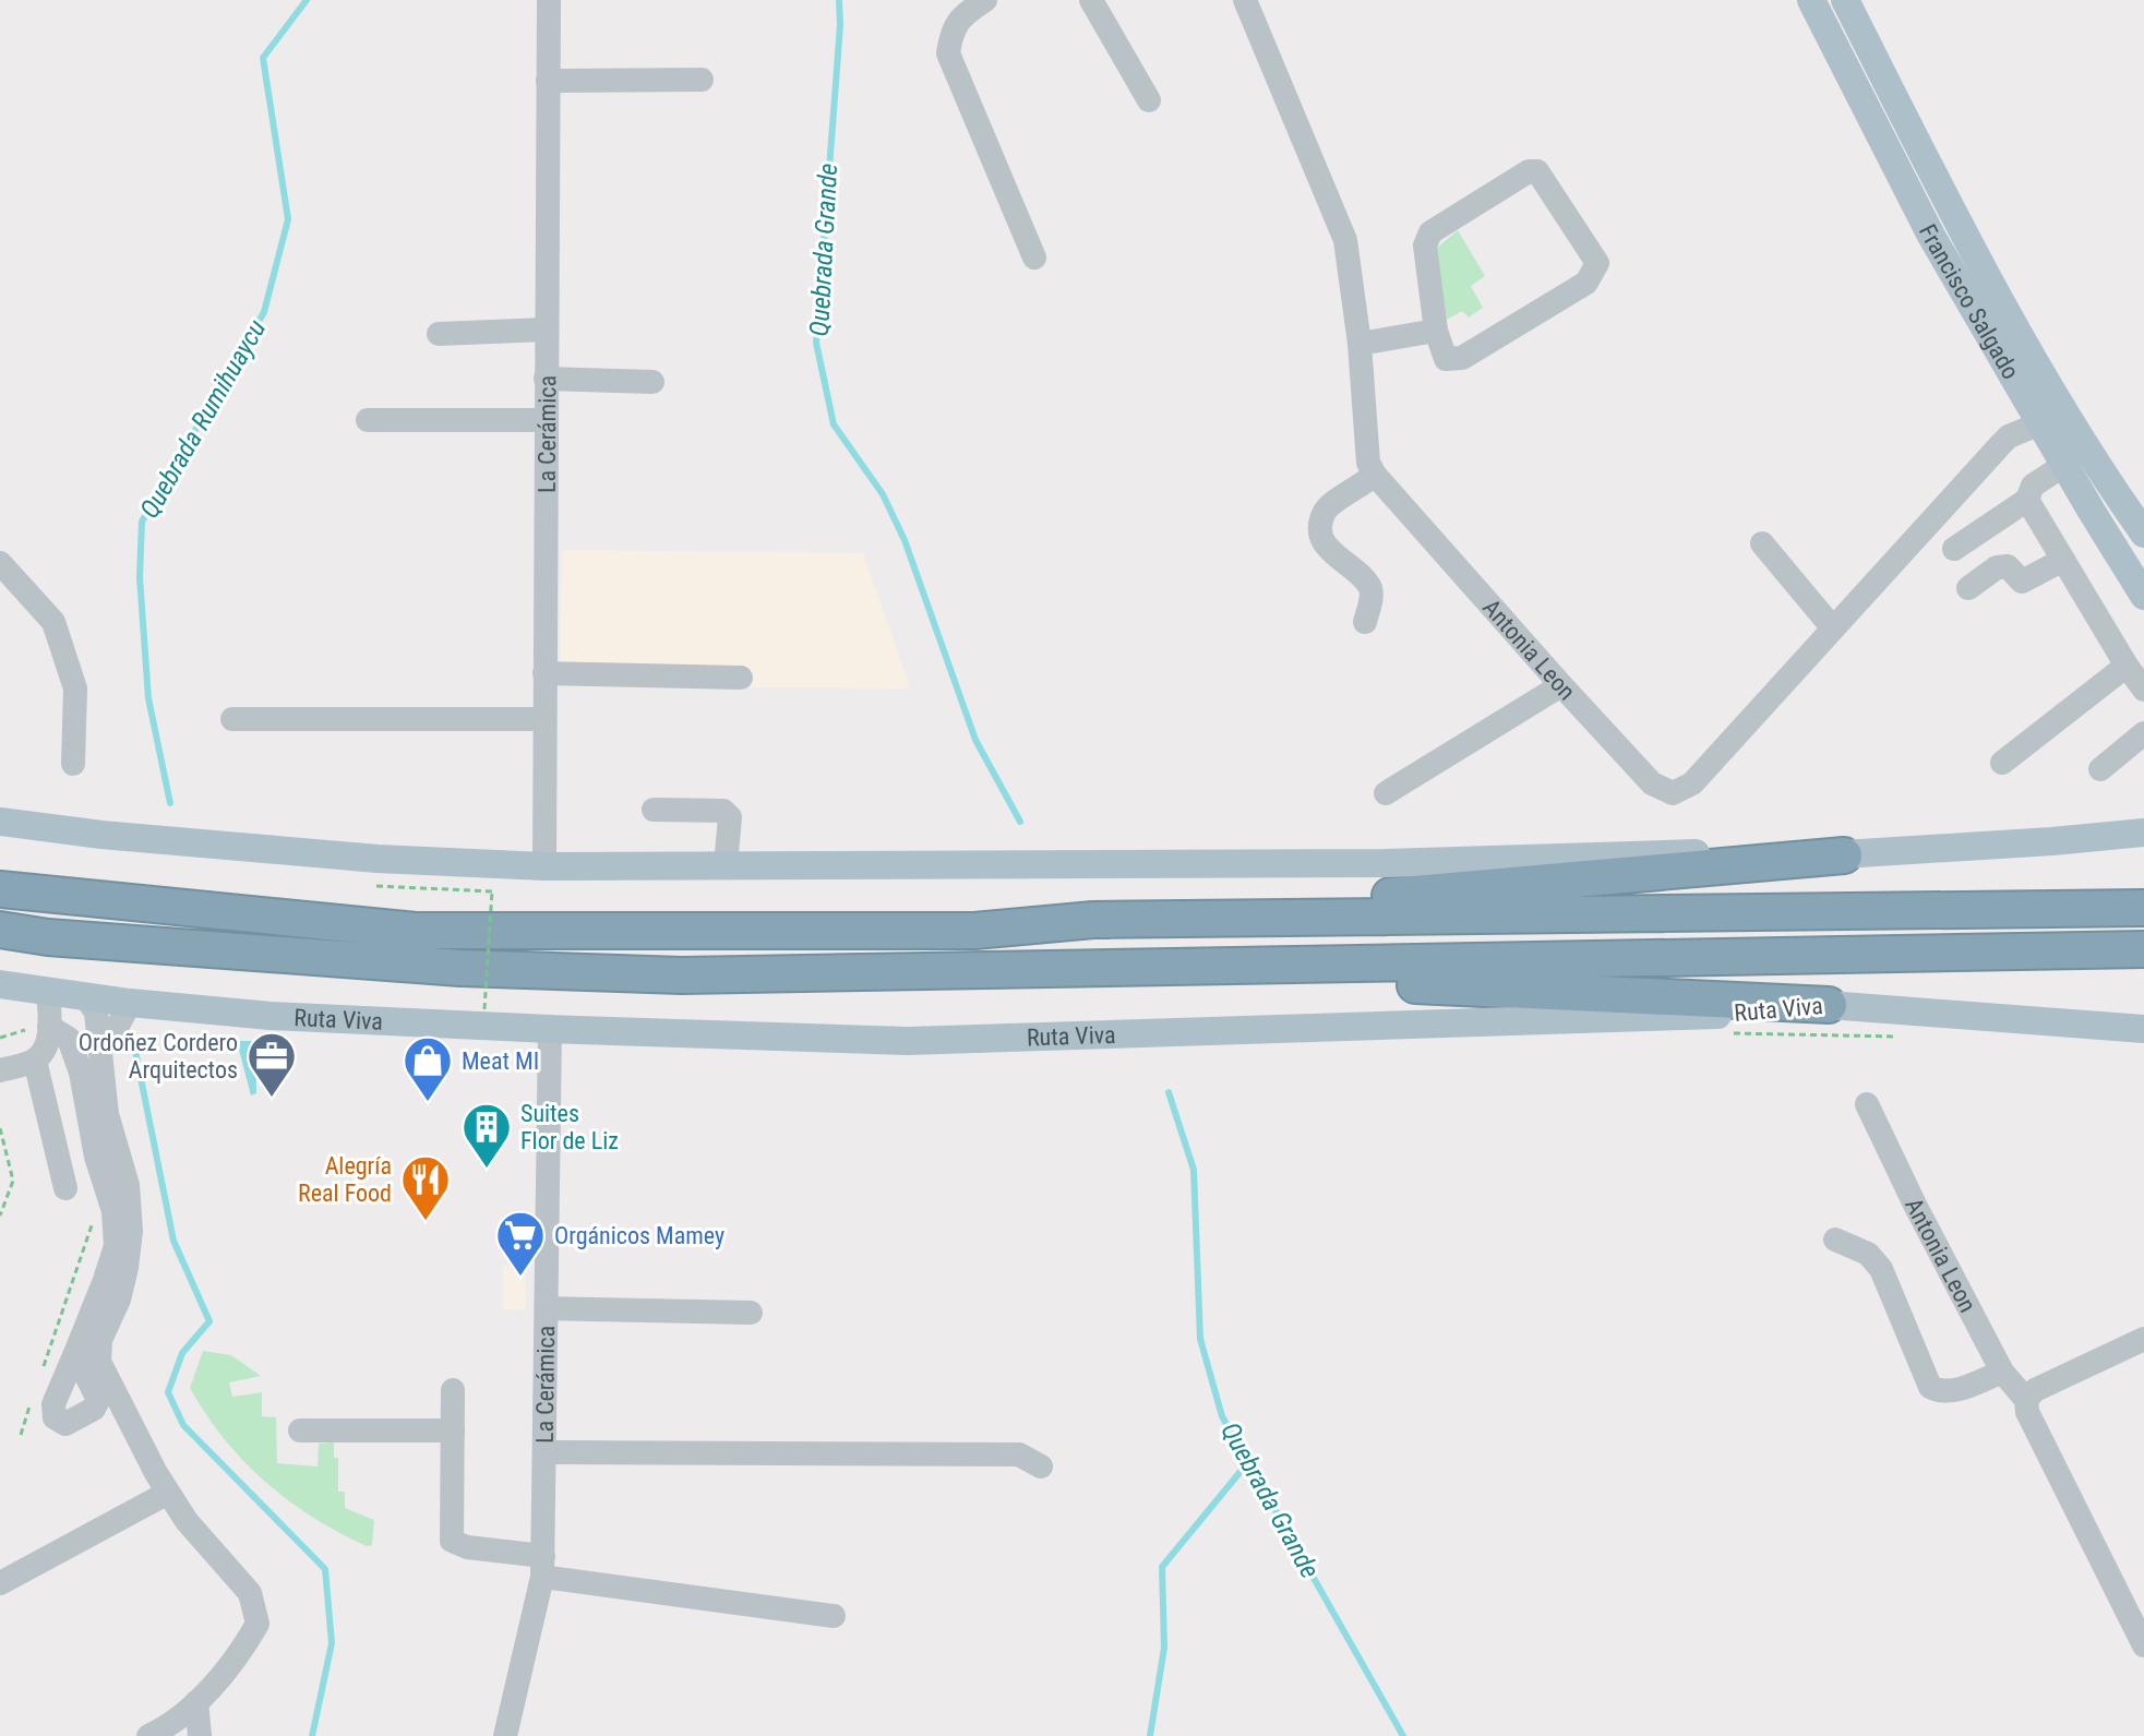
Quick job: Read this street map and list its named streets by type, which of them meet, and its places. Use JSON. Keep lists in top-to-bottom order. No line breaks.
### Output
{"streets":{"highway":["Ruta Viva"],"main road":["Francisco Salgado"],"street":["La Cerámica","Antonia Leon"]},"crossings":[["Francisco Salgado","Antonia Leon"],["La Cerámica","Ruta Viva"]],"water":["Quebrada Grande","Quebrada Rumihuaycu"],"places":{"office":["Ordoñez Cordero Arquitectos"],"shop":["Meat MI"],"building":["Suites Flor de Liz"],"restaurant":["Alegría Real Food"],"supermarket":["Orgánicos Mamey"]}}
